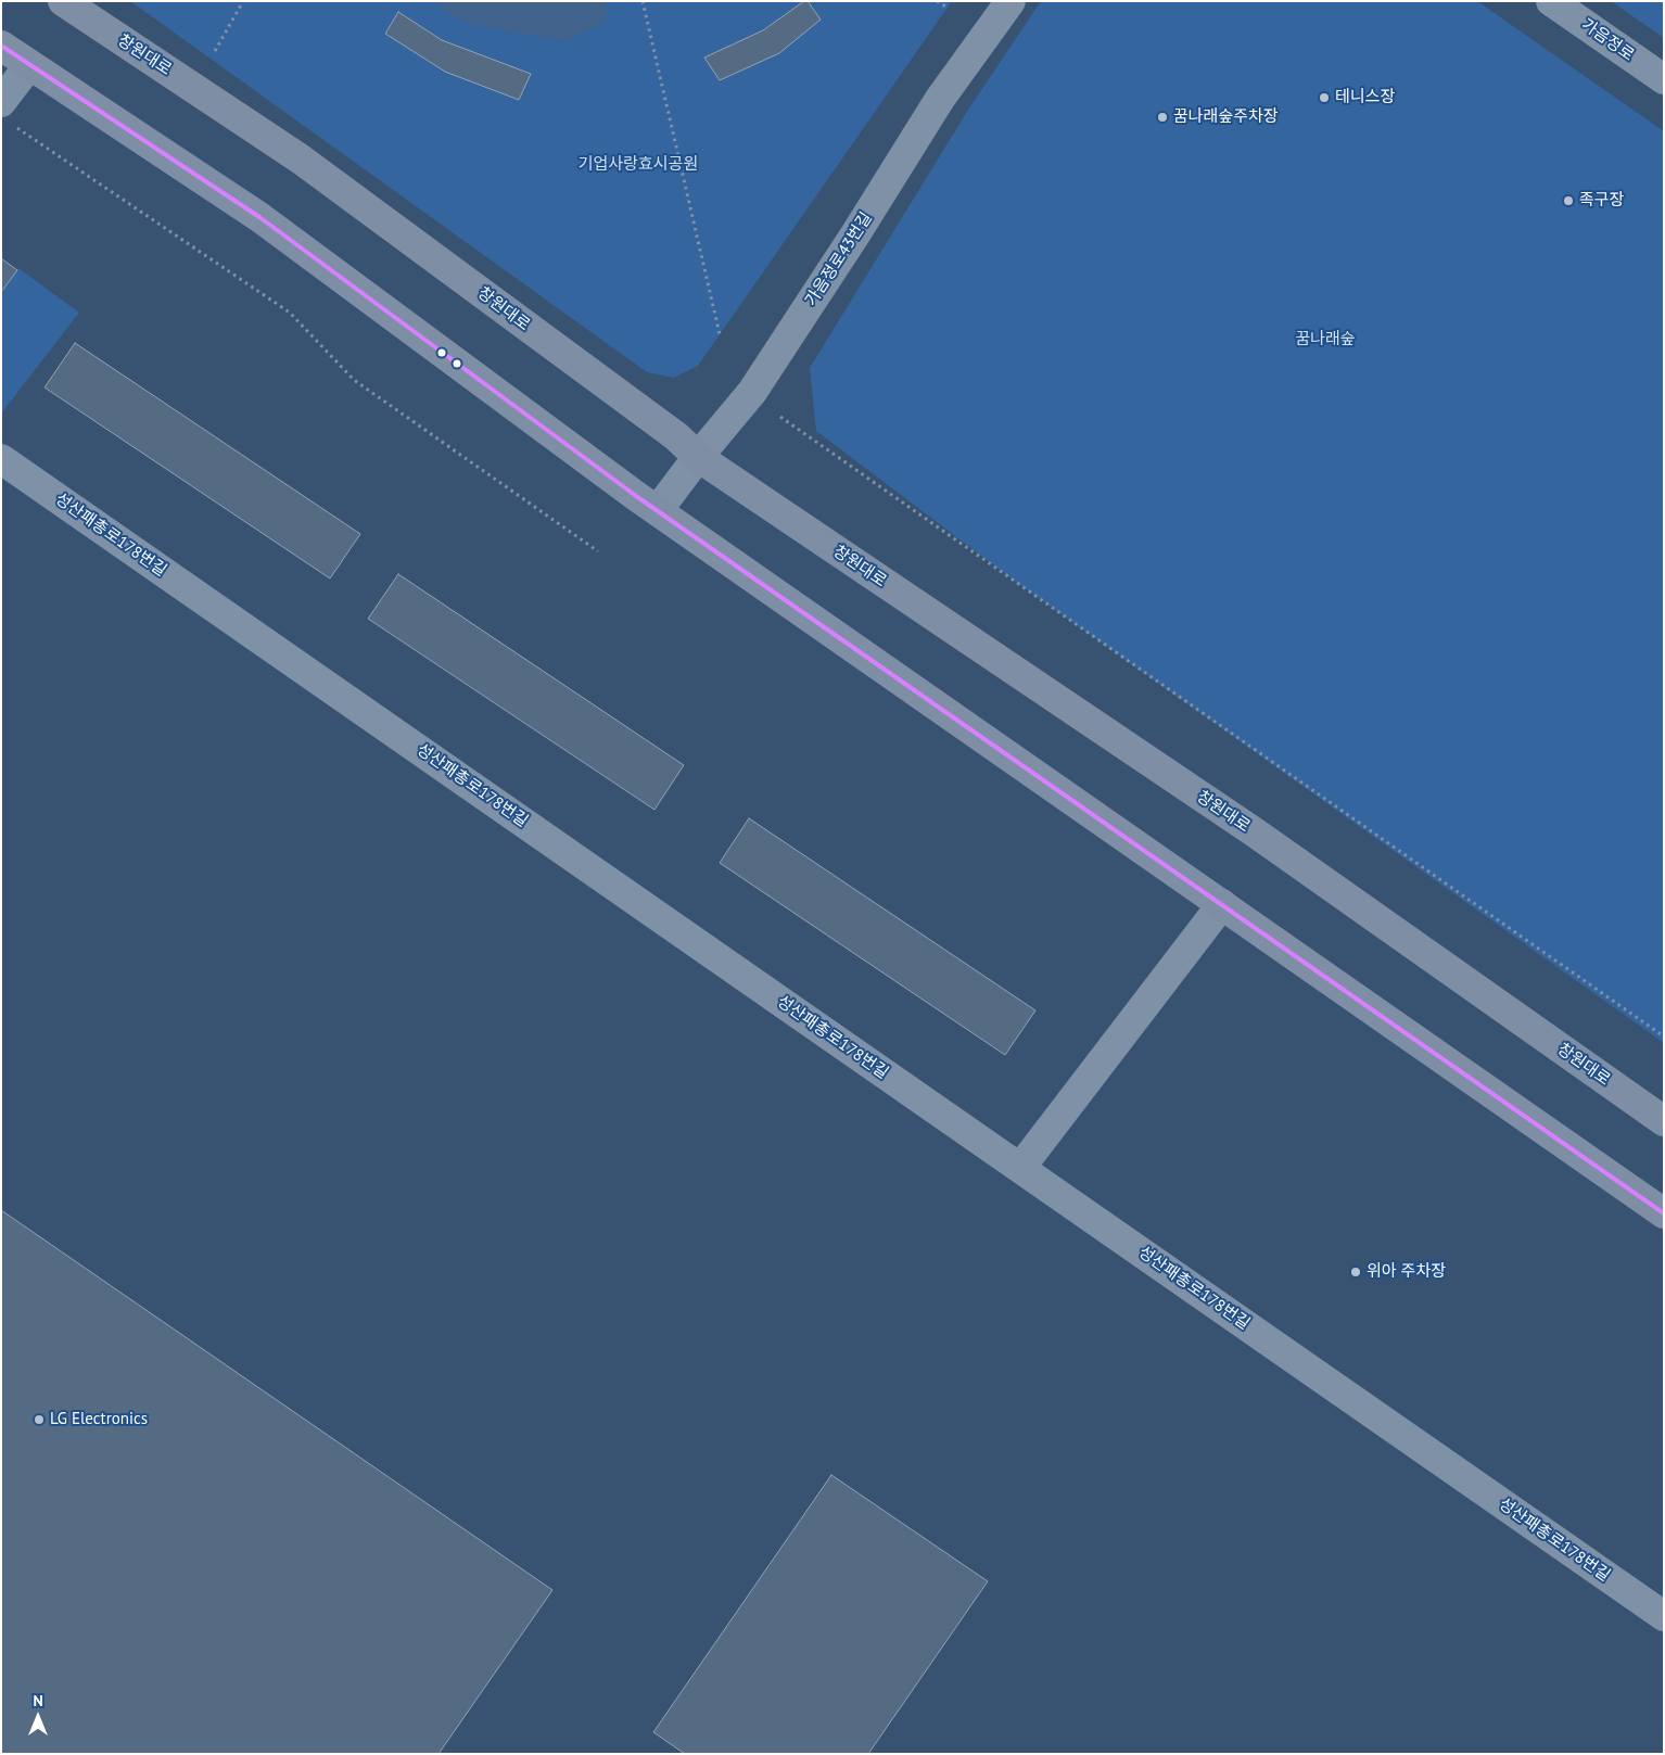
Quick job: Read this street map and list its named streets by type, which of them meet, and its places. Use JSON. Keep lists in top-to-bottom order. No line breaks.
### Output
{"streets":{"main road":["창원대로"],"street":["가음정로","가음정로43번길","성산패총로178번길"]},"crossings":[["창원대로","가음정로43번길"]],"parks":["기업사랑효시공원","꿈나래숲"],"places":["테니스장","꿈나래숲주차장","족구장","위아 주차장","LG Electronics"],"north":"top"}
